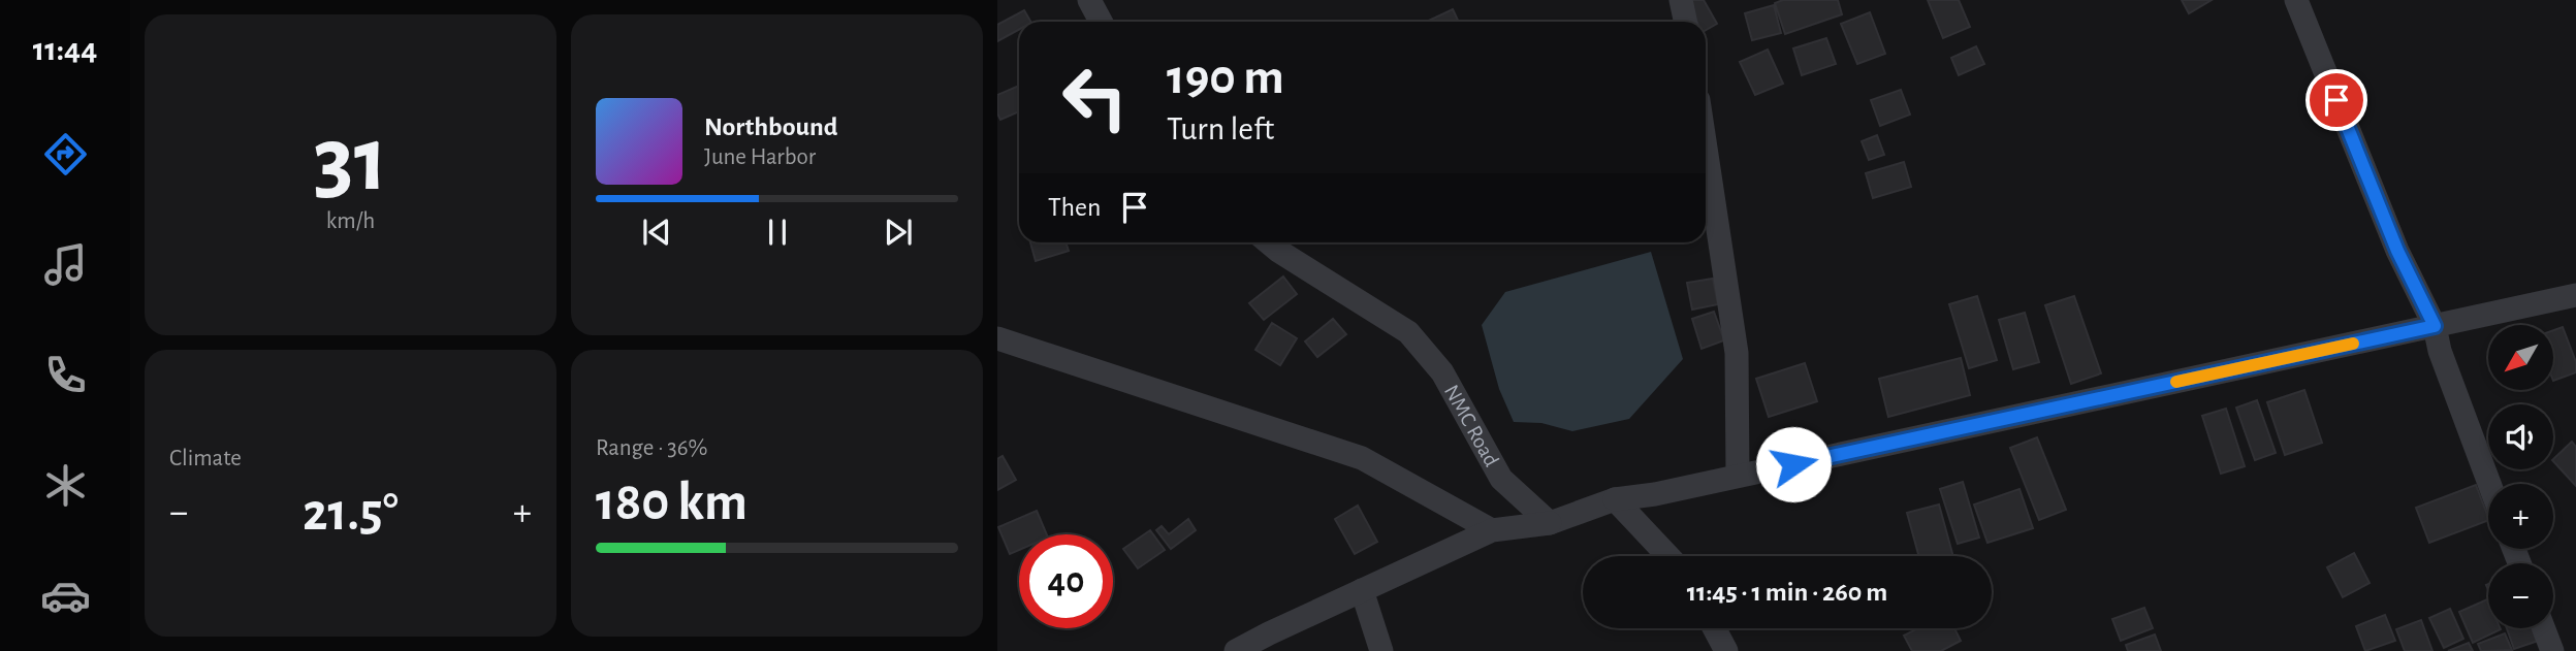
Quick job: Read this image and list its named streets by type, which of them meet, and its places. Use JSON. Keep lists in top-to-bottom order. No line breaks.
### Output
{"streets":{"street":["NMC Road"]},"north":"bottom left","page":{"tabs":"11:44","tile":[["31","km/h"],"Climate",["Range · 36%","180 km"]],"turn":["190 m","Turn left"],"song":["Northbound","June Harbor"],"then":"Then","map_buttons":["+","−"],"heat":["−","21.5°","+"],"limit":"40","trip":"11:45 · 1 min · 260 m"}}
